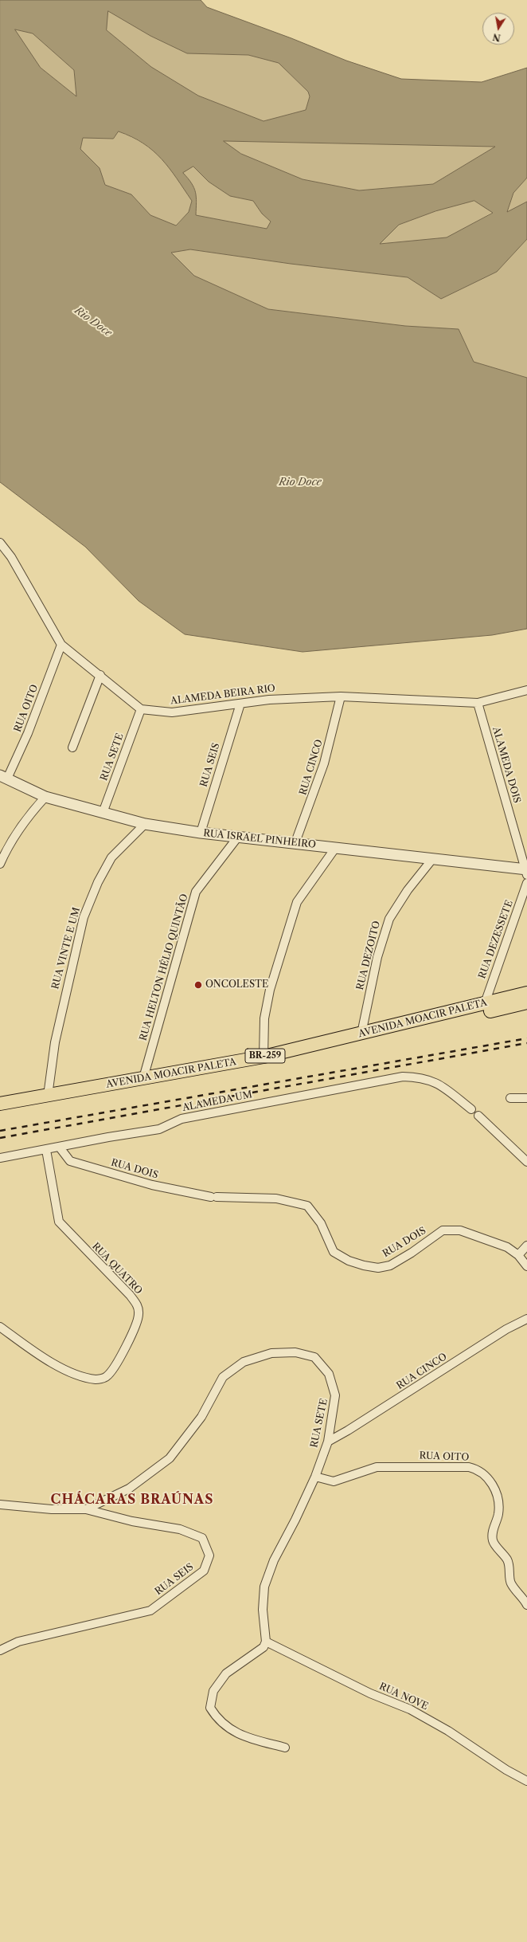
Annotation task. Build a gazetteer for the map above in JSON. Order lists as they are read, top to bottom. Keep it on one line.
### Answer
{"streets":{"main road":["AVENIDA MOACIR PALETA","BR-259"],"street":["ALAMEDA BEIRA RIO","RUA OITO","RUA SETE","RUA SEIS","ALAMEDA DOIS","RUA CINCO","RUA ISRAEL PINHEIRO","RUA DEZESSETE","RUA VINTE E UM","RUA DEZOITO","RUA HELTON HÉLIO QUINTÃO","ALAMEDA UM","RUA DOIS","RUA QUATRO","RUA NOVE"]},"crossings":[["ALAMEDA BEIRA RIO","RUA SETE"],["ALAMEDA BEIRA RIO","RUA SEIS"],["ALAMEDA BEIRA RIO","ALAMEDA DOIS"],["ALAMEDA BEIRA RIO","RUA CINCO"],["RUA OITO","RUA SETE"],["RUA OITO","RUA ISRAEL PINHEIRO"],["RUA SETE","RUA SEIS"],["RUA SETE","RUA CINCO"],["RUA SETE","RUA ISRAEL PINHEIRO"],["RUA SETE","RUA NOVE"],["RUA SEIS","RUA ISRAEL PINHEIRO"],["ALAMEDA DOIS","RUA ISRAEL PINHEIRO"],["RUA CINCO","RUA ISRAEL PINHEIRO"],["RUA ISRAEL PINHEIRO","RUA VINTE E UM"],["RUA ISRAEL PINHEIRO","RUA DEZOITO"],["RUA ISRAEL PINHEIRO","RUA HELTON HÉLIO QUINTÃO"],["RUA DEZESSETE","AVENIDA MOACIR PALETA"],["RUA VINTE E UM","AVENIDA MOACIR PALETA"],["RUA DEZOITO","AVENIDA MOACIR PALETA"],["RUA HELTON HÉLIO QUINTÃO","AVENIDA MOACIR PALETA"],["ALAMEDA UM","RUA DOIS"],["ALAMEDA UM","RUA QUATRO"]],"districts":["CHÁCARAS BRAÚNAS"],"water":["Rio Doce"],"places":["ONCOLESTE"],"north":"bottom"}
